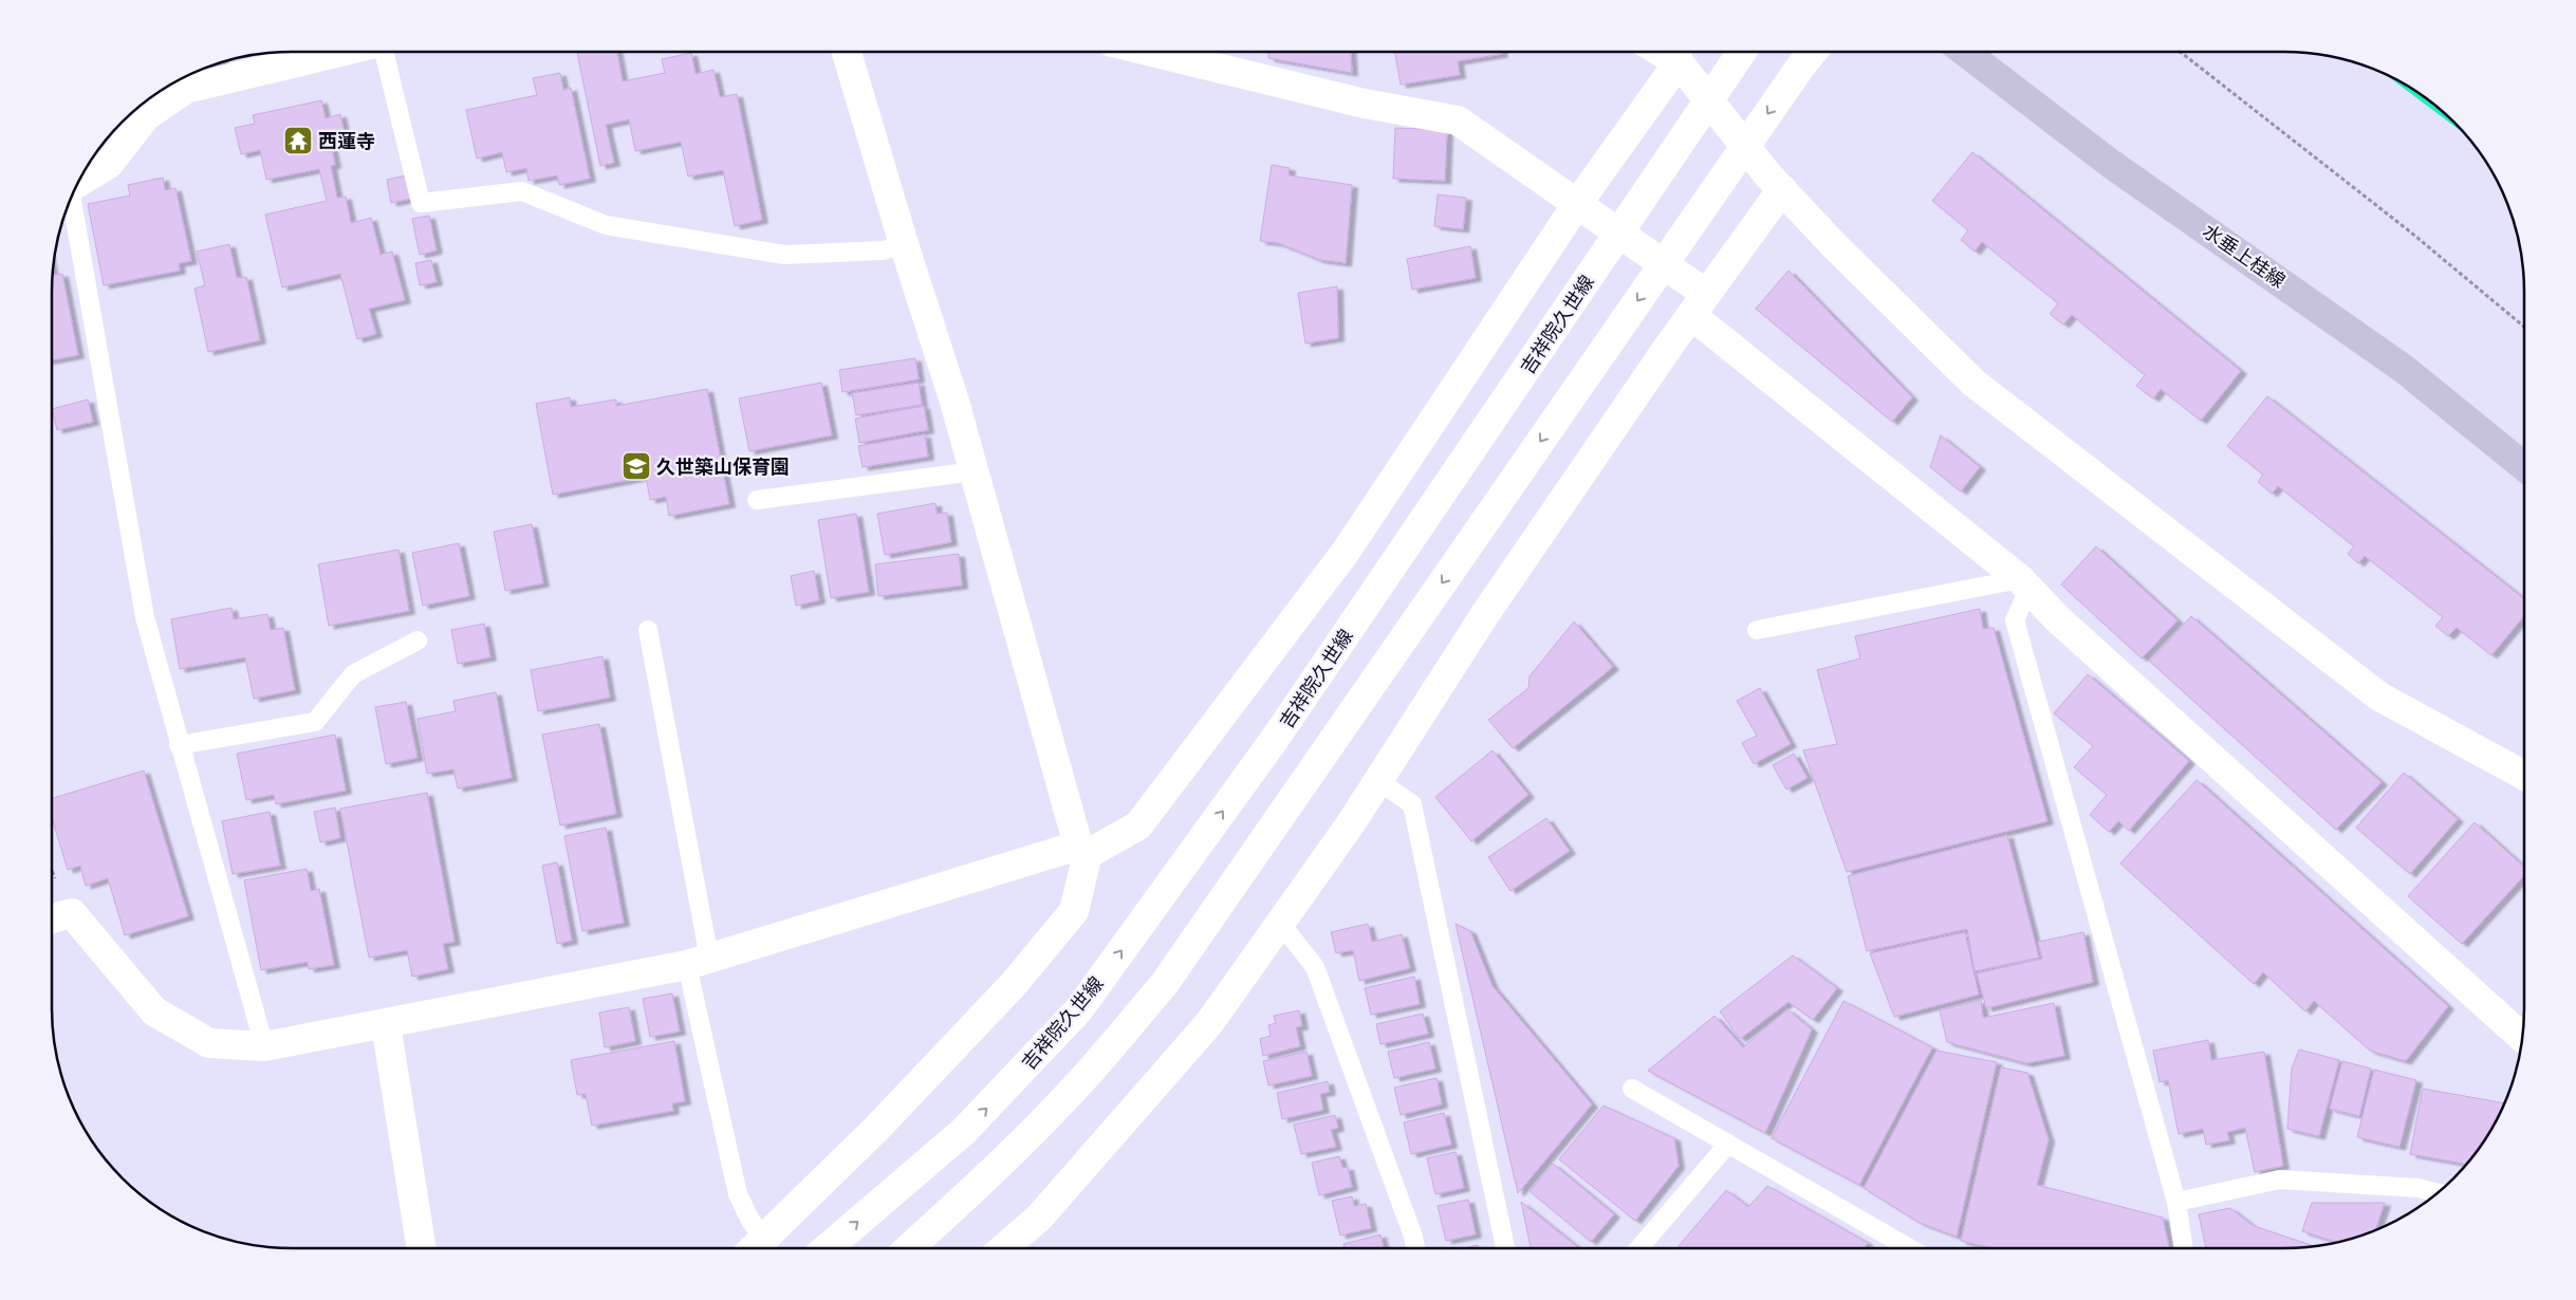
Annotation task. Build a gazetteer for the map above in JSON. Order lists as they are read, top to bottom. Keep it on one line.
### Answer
{"streets":{"main road":["水垂上桂線"],"street":["吉祥院久世線"]},"places":{"temple":["西蓮寺"],"school or university":["久世築山保育園"]}}
